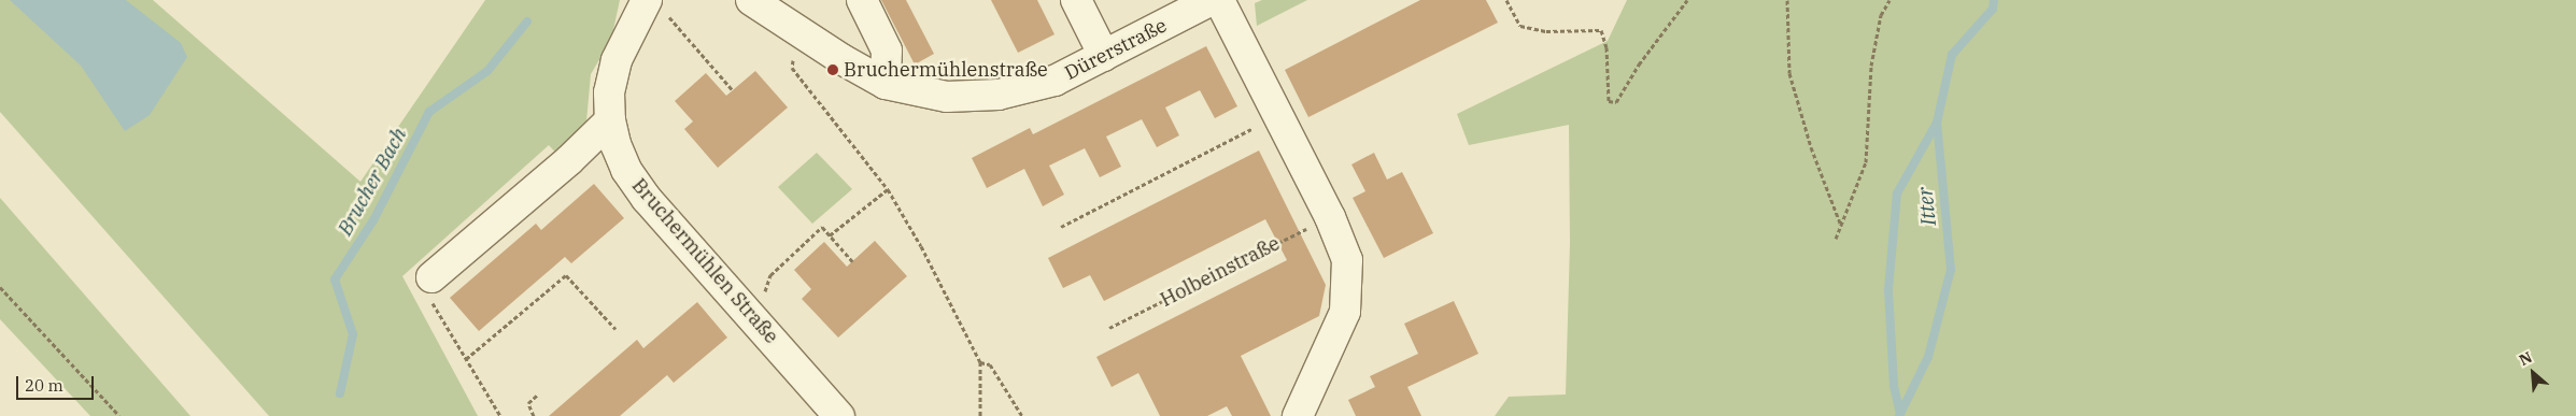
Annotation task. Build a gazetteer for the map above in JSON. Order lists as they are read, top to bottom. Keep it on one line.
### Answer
{"streets":{"street":["Dürerstraße","Bruchermühlen Straße"],"path":["Holbeinstraße"]},"water":["Brucher Bach","Itter"],"places":["Bruchermühlenstraße"],"scale_bar":"20 m","north":"top left"}
